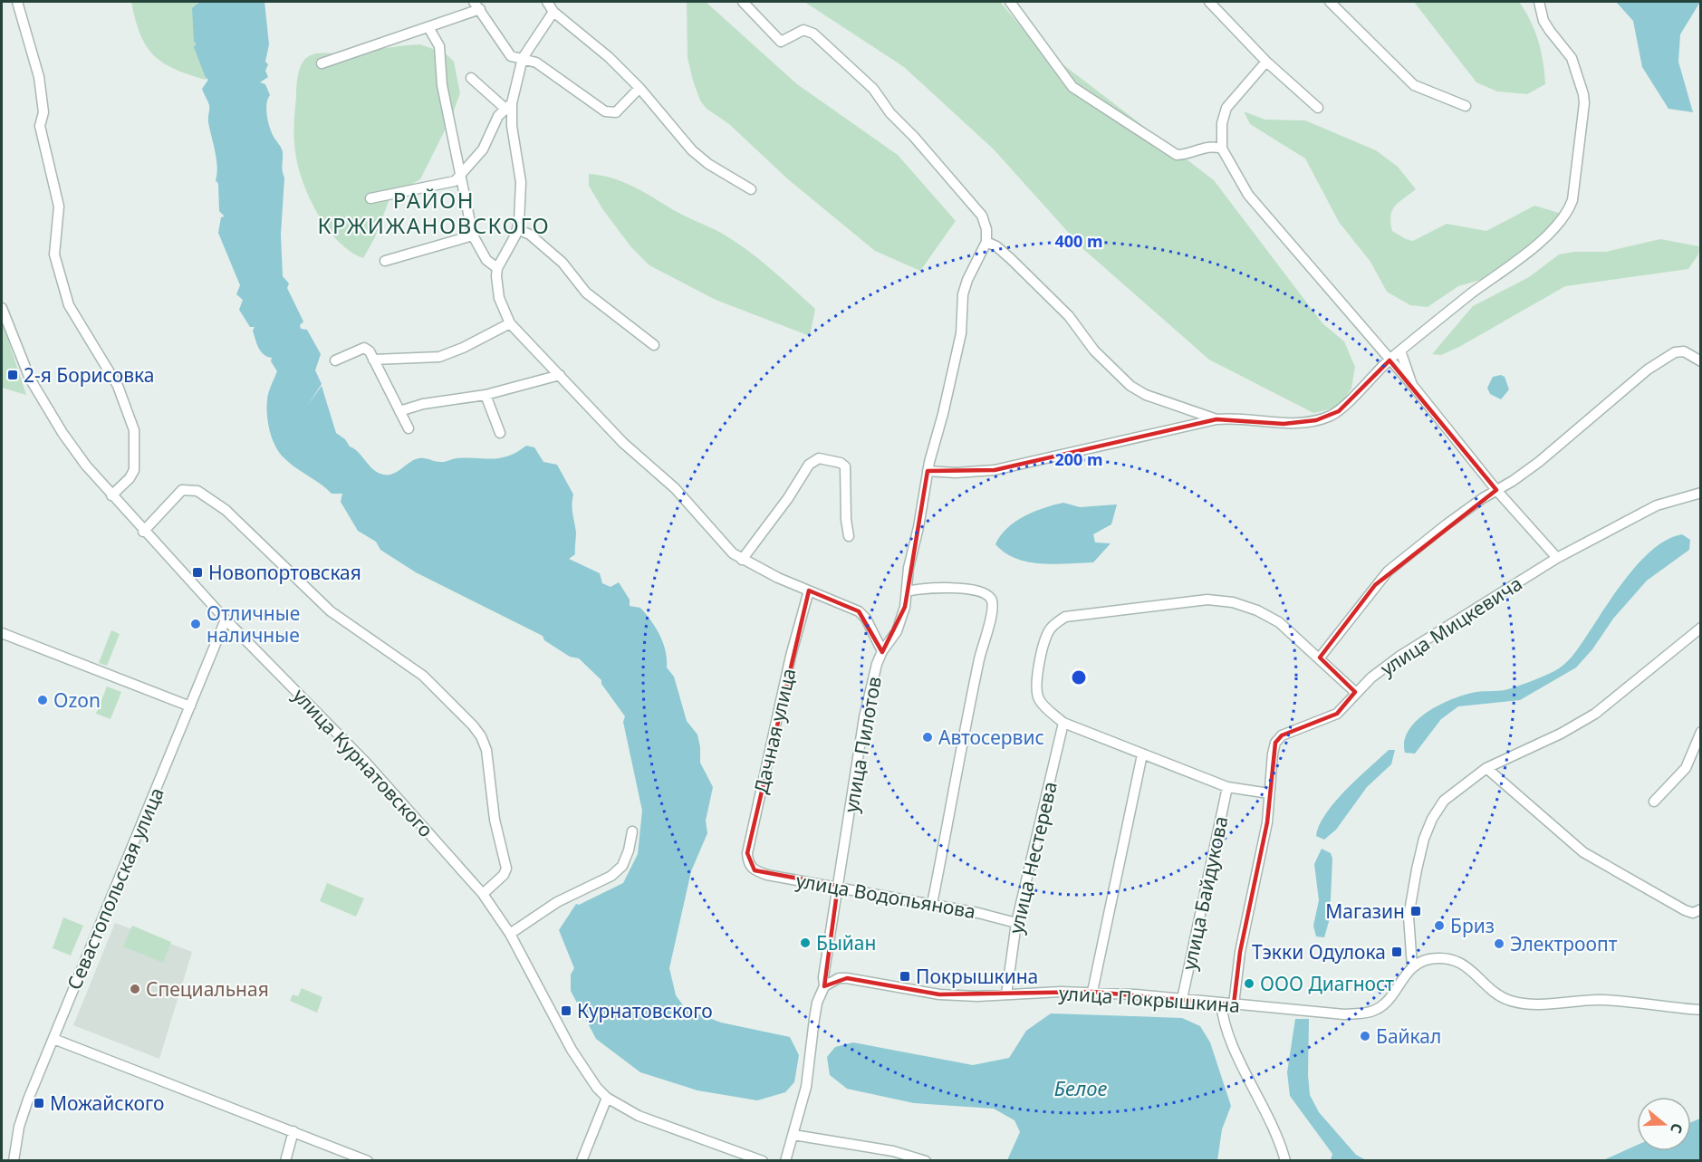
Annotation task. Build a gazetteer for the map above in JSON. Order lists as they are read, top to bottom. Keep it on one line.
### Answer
{"streets":{"street":["улица Мицкевича","Дачная улица","улица Пилотов","улица Курнатовского","улица Нестерева","Севастопольская улица","улица Байдукова","улица Водопьянова","улица Покрышкина"]},"crossings":[["улица Мицкевича","улица Покрышкина"],["Дачная улица","улица Водопьянова"],["улица Пилотов","улица Водопьянова"],["улица Пилотов","улица Покрышкина"],["улица Курнатовского","Севастопольская улица"],["улица Нестерева","улица Водопьянова"],["улица Нестерева","улица Покрышкина"],["улица Байдукова","улица Покрышкина"]],"districts":["РАЙОН КРЖИЖАНОВСКОГО"],"water":["Белое"],"places":{"transit":["2-я Борисовка","Новопортовская","Магазин","Тэкки Одулока","Покрышкина","Курнатовского","Можайского"],"other":["Отличные наличные","Ozon","Автосервис","Бриз","Быйан","Электроопт","ООО Диагност","Специальная","Байкал"]},"north":"right","rings":["400 m","200 m"]}
